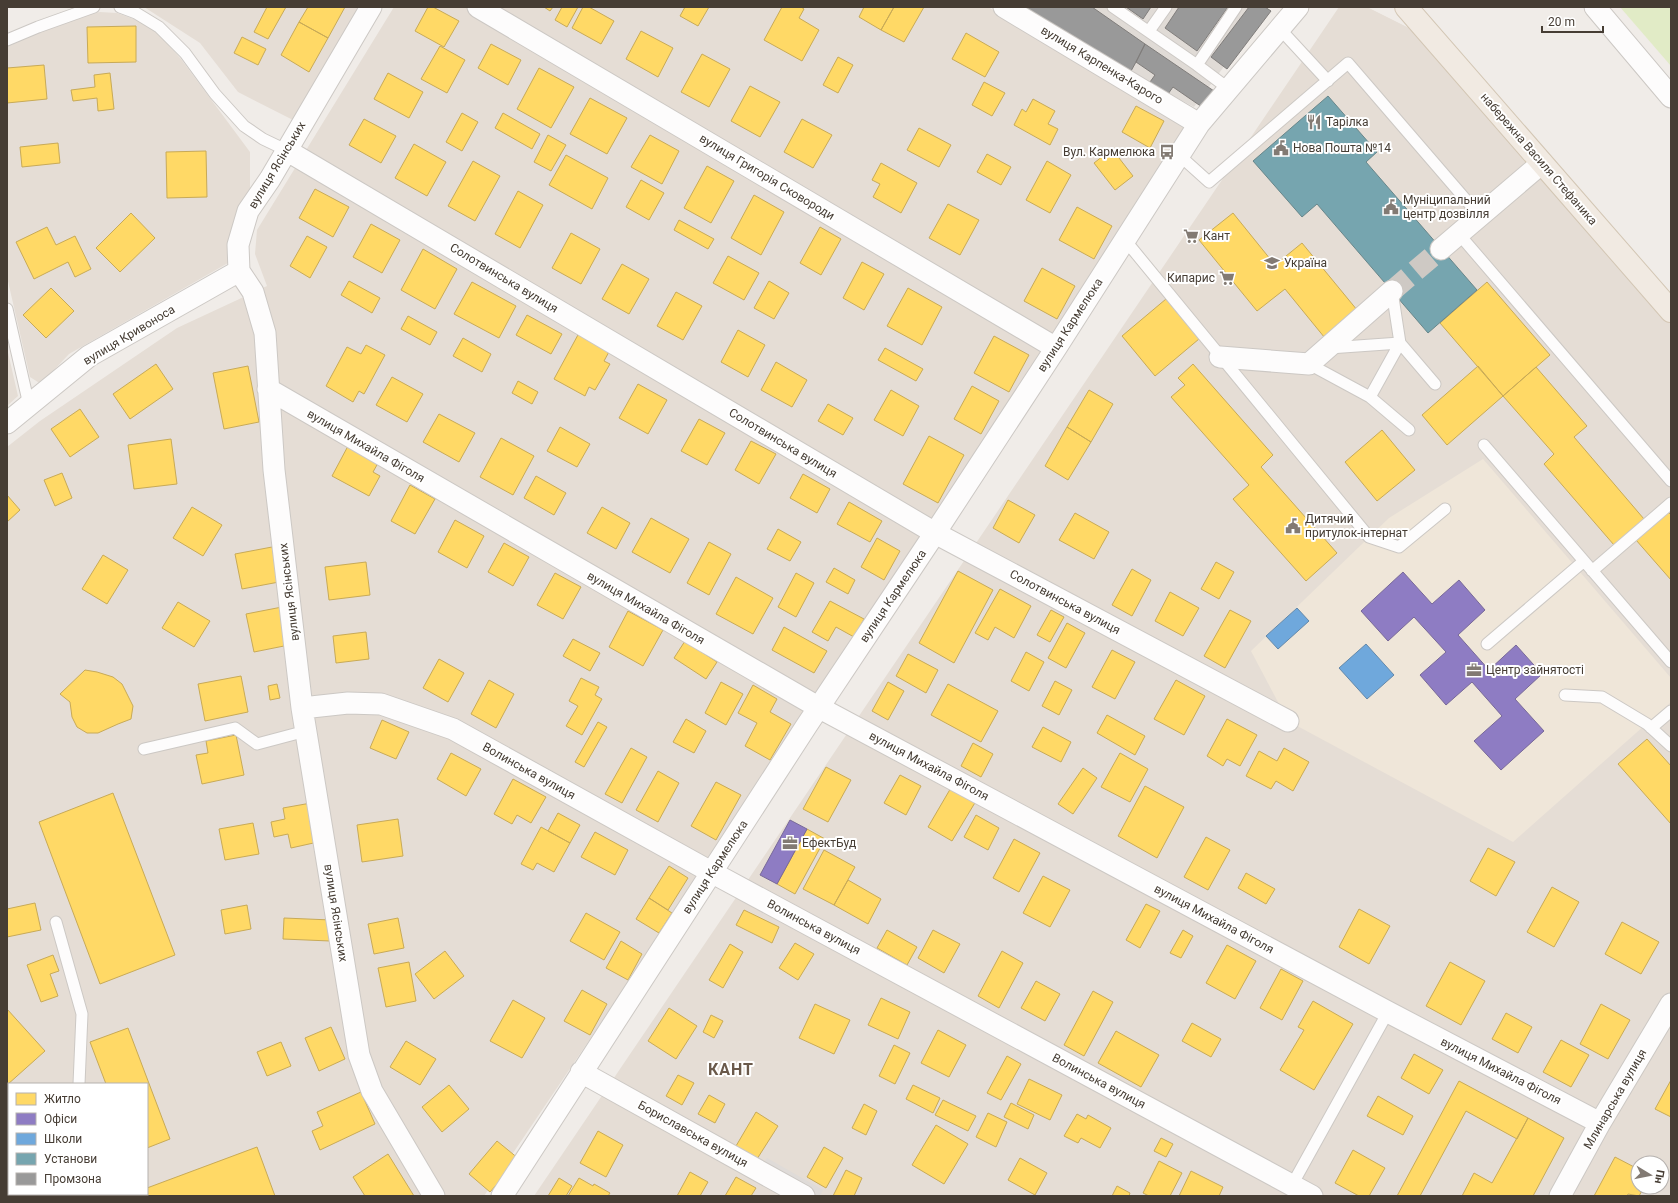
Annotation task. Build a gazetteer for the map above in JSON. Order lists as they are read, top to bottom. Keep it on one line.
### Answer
{"streets":{"main road":["набережна Василя Стефаника"],"street":["вулиця Карпенка-Карого","вулиця Ясінських","вулиця Григорія Сковороди","Солотвинська вулиця","вулиця Кармелюка","вулиця Кривоноса","вулиця Михайла Фіголя","Волинська вулиця","Млинарська вулиця","Бориславська вулиця"]},"crossings":[["вулиця Карпенка-Карого","вулиця Кармелюка"],["вулиця Ясінських","Солотвинська вулиця"],["вулиця Ясінських","вулиця Кривоноса"],["вулиця Ясінських","вулиця Михайла Фіголя"],["вулиця Ясінських","Волинська вулиця"],["вулиця Григорія Сковороди","вулиця Кармелюка"],["Солотвинська вулиця","вулиця Кармелюка"],["вулиця Кармелюка","вулиця Михайла Фіголя"],["вулиця Кармелюка","Волинська вулиця"],["вулиця Кармелюка","Бориславська вулиця"],["вулиця Михайла Фіголя","Млинарська вулиця"]],"districts":["КАНТ"],"places":{"restaurant":["Тарілка"],"public building":["Нова Пошта №14","Муніципальний центр дозвілля","Дитячий притулок-інтернат"],"bus stop":["Вул. Кармелюка"],"supermarket":["Кант","Кипарис"],"school or university":["Україна"],"office":["Центр зайнятості","ЕфектБуд"]},"legend":["Житло","Офіси","Школи","Установи","Промзона"],"scale_bar":"20 m","north":"right"}
